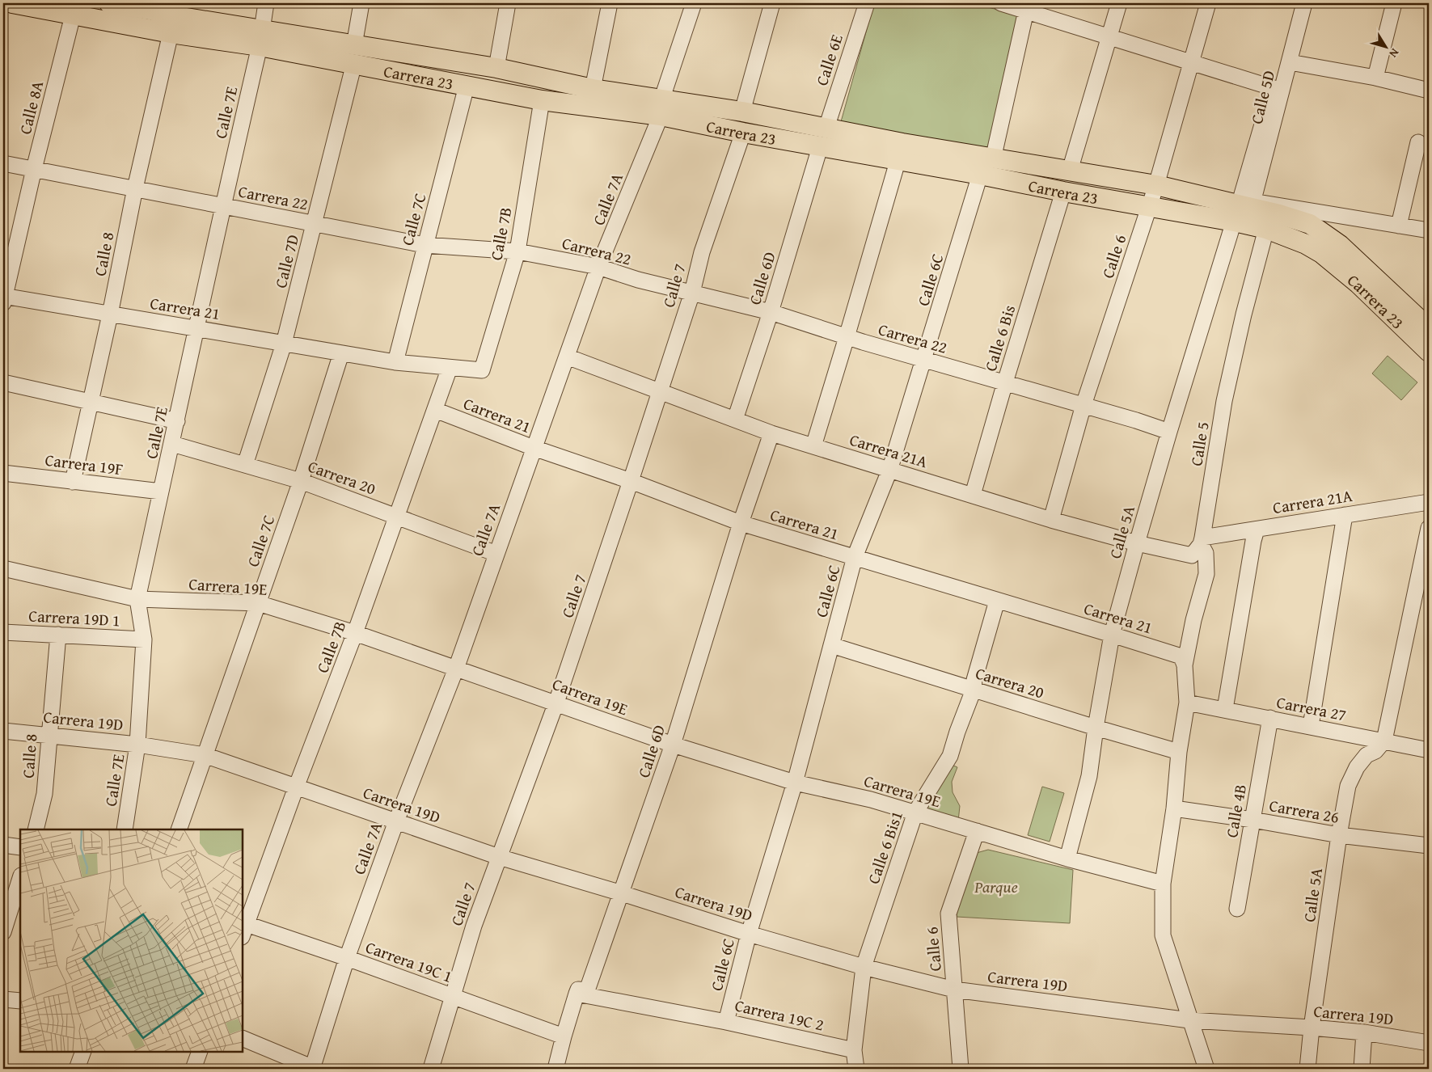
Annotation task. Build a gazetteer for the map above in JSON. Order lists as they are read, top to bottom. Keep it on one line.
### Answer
{"streets":{"main road":["Carrera 23"],"street":["Calle 6E","Calle 5D","Calle 8A","Calle 7E","Carrera 22","Calle 7A","Calle 7C","Calle 7B","Calle 8","Calle 6","Calle 7D","Calle 6D","Calle 6C","Calle 7","Carrera 21","Calle 6 Bis","Calle 5","Carrera 21A","Carrera 19F","Carrera 20","Calle 5A","Carrera 19E","Carrera 19D 1","Carrera 27","Carrera 19D","Calle 4B","Carrera 26","Calle 6 Bis1","Carrera 19C 1","Carrera 19C 2"]},"crossings":[["Calle 6E","Carrera 23"],["Carrera 23","Calle 5D"],["Carrera 23","Calle 8A"],["Carrera 23","Calle 7E"],["Carrera 23","Calle 7A"],["Carrera 23","Calle 7C"],["Carrera 23","Calle 7B"],["Carrera 23","Calle 8"],["Carrera 23","Calle 6"],["Carrera 23","Calle 7D"],["Carrera 23","Calle 6D"],["Carrera 23","Calle 6C"],["Carrera 23","Calle 7"],["Carrera 23","Calle 6 Bis"],["Carrera 23","Calle 5"],["Carrera 23","Calle 5A"],["Calle 5D","Calle 5A"],["Calle 8A","Carrera 22"],["Calle 8A","Carrera 21"],["Calle 7E","Carrera 22"],["Calle 7E","Carrera 21"],["Calle 7E","Carrera 19F"],["Calle 7E","Carrera 20"],["Calle 7E","Carrera 19E"],["Calle 7E","Carrera 19D 1"],["Calle 7E","Carrera 19D"],["Carrera 22","Calle 7A"],["Carrera 22","Calle 7C"],["Carrera 22","Calle 7B"],["Carrera 22","Calle 8"],["Carrera 22","Calle 6"],["Carrera 22","Calle 7D"],["Carrera 22","Calle 6D"],["Carrera 22","Calle 6C"],["Carrera 22","Calle 7"],["Carrera 22","Calle 6 Bis"],["Carrera 22","Calle 5A"],["Calle 7A","Carrera 21"],["Calle 7A","Carrera 21A"],["Calle 7A","Carrera 20"],["Calle 7A","Carrera 19E"],["Calle 7A","Carrera 19D"],["Calle 7A","Carrera 19C 1"],["Calle 7C","Carrera 21"],["Calle 7C","Carrera 20"],["Calle 7C","Carrera 19E"],["Calle 7C","Carrera 19D"],["Calle 7B","Carrera 21"],["Calle 7B","Carrera 20"],["Calle 7B","Carrera 19E"],["Calle 7B","Carrera 19D"],["Calle 7B","Carrera 19C 1"],["Calle 8","Carrera 21"],["Calle 8","Carrera 19F"],["Calle 8","Carrera 19D 1"],["Calle 8","Carrera 19D"],["Calle 6","Carrera 21A"],["Calle 6","Carrera 19E"],["Calle 6","Carrera 19D"],["Calle 7D","Carrera 21"],["Calle 7D","Carrera 20"],["Calle 6D","Carrera 21"],["Calle 6D","Carrera 21A"],["Calle 6D","Carrera 19E"],["Calle 6D","Carrera 19D"],["Calle 6D","Carrera 19C 2"],["Calle 6C","Carrera 21"],["Calle 6C","Carrera 21A"],["Calle 6C","Carrera 20"],["Calle 6C","Carrera 19E"],["Calle 6C","Carrera 19D"],["Calle 6C","Carrera 19C 2"],["Calle 7","Carrera 21"],["Calle 7","Carrera 21A"],["Calle 7","Carrera 19E"],["Calle 7","Carrera 19D"],["Calle 7","Carrera 19C 1"],["Carrera 21","Calle 5"],["Carrera 21","Calle 5A"],["Carrera 21","Calle 6 Bis1"],["Calle 6 Bis","Carrera 21A"],["Calle 5","Carrera 21A"],["Calle 5","Carrera 20"],["Calle 5","Carrera 19E"],["Calle 5","Carrera 27"],["Calle 5","Carrera 19D"],["Calle 5","Carrera 26"],["Carrera 21A","Calle 5A"],["Carrera 20","Calle 5A"],["Carrera 20","Calle 6 Bis1"],["Calle 5A","Carrera 19E"],["Calle 5A","Carrera 27"],["Calle 5A","Carrera 19D"],["Calle 5A","Carrera 26"],["Carrera 19E","Calle 6 Bis1"],["Carrera 27","Calle 4B"],["Carrera 19D","Calle 6 Bis1"],["Calle 4B","Carrera 26"],["Calle 6 Bis1","Carrera 19C 2"]],"parks":["Parque"],"north":"bottom right"}
